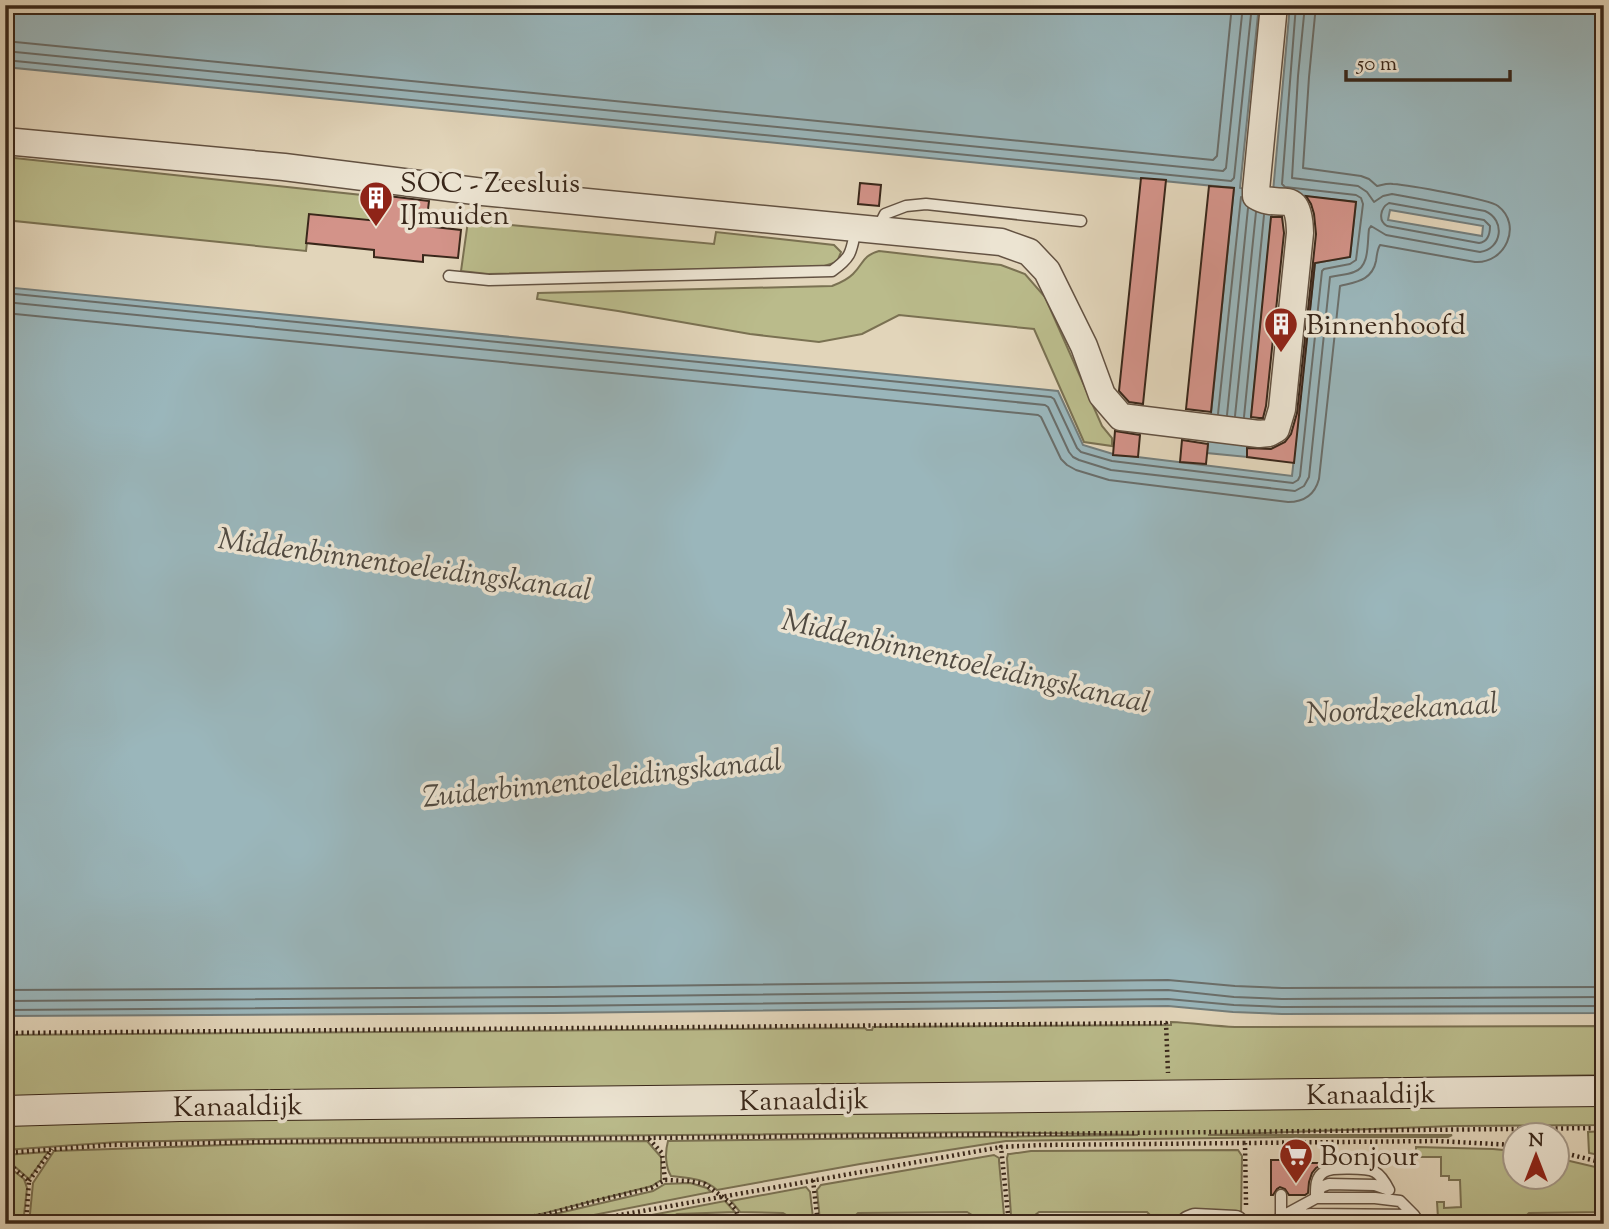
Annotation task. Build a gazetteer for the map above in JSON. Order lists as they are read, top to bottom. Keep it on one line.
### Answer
{"streets":{"main road":["Kanaaldijk"]},"water":["Middenbinnentoeleidingskanaal","Noordzeekanaal","Zuiderbinnentoeleidingskanaal"],"places":{"building":["SOC - Zeesluis IJmuiden","Binnenhoofd"],"supermarket":["Bonjour"]},"scale_bar":"50 m","north":"top"}
